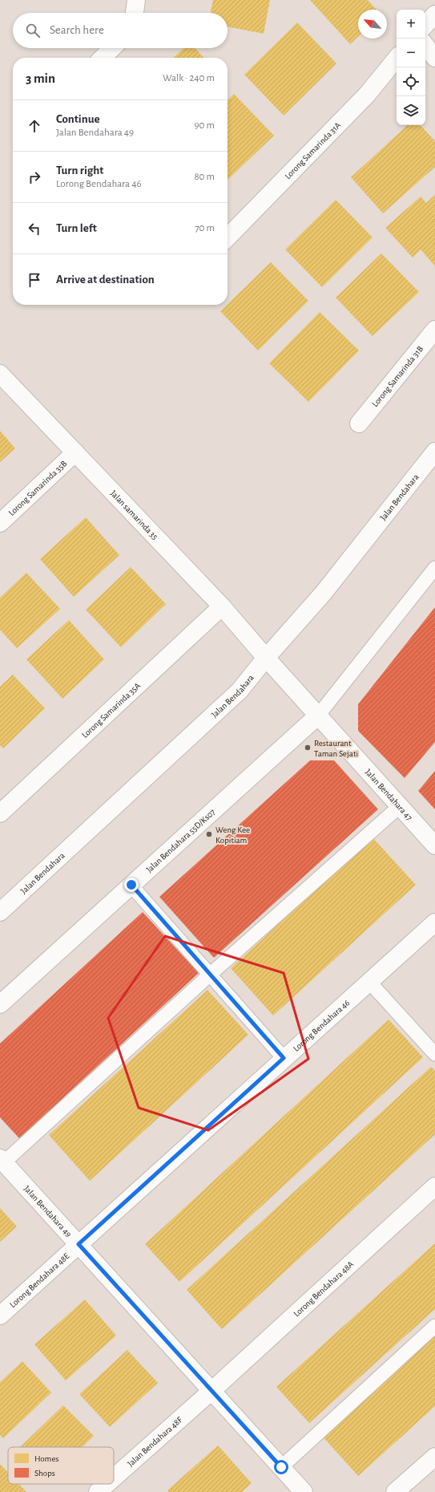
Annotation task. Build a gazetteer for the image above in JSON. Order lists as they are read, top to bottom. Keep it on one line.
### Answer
{"streets":{"street":["Lorong Samarinda 31A","Lorong Samarinda 31B","Lorong Samarinda 35B","Jalan Bendahara","Jalan samarinda 35","Lorong Samarinda 35A","Jalan Bendahara 47","Jalan Bendahara 55D/Ks07","Lorong Bendahara 46","Jalan Bendahara 49","Lorong Bendahara 48E","Lorong Bendahara 48A","Jalan Bendahara 48F"]},"crossings":[["Lorong Samarinda 35B","Jalan samarinda 35"],["Jalan Bendahara","Jalan samarinda 35"],["Jalan Bendahara","Jalan Bendahara 47"],["Jalan samarinda 35","Lorong Samarinda 35A"],["Jalan samarinda 35","Jalan Bendahara 47"],["Jalan Bendahara 47","Jalan Bendahara 55D/Ks07"],["Lorong Bendahara 46","Jalan Bendahara 49"],["Lorong Bendahara 46","Lorong Bendahara 48E"],["Jalan Bendahara 49","Lorong Bendahara 48E"],["Jalan Bendahara 49","Lorong Bendahara 48A"],["Jalan Bendahara 49","Jalan Bendahara 48F"],["Lorong Bendahara 48A","Jalan Bendahara 48F"]],"places":["Restaurant Taman Sejati","Weng Kee Kopitiam"],"legend":["Homes","Shops"],"north":"top left","page":{"map_buttons":["+","−"],"search":"Search here","heading":["3 min","Walk · 240 m"],"list":[["Continue","Jalan Bendahara 49","90 m"],["Turn right","Lorong Bendahara 46","80 m"],["Turn left","70 m"],"Arrive at destination"]}}
